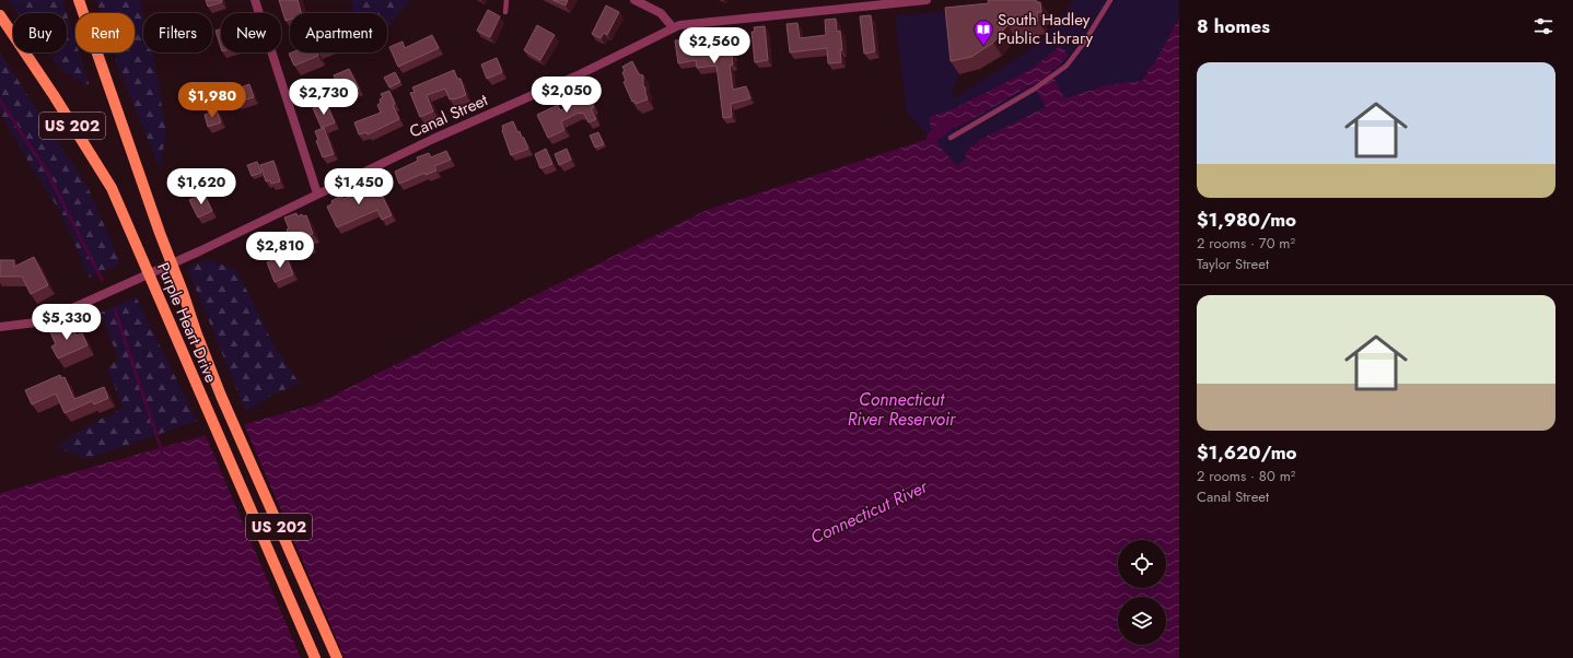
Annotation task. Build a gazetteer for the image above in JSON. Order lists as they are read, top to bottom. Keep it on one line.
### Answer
{"streets":{"main road":["US 202","Purple Heart Drive"],"street":["Canal Street"]},"water":["Connecticut River Reservoir","Connecticut River"],"places":{"library":["South Hadley Public Library"]},"page":{"heading":"8 homes","chip":["Buy","Rent","Filters","New","Apartment"],"price":["$2,560","$2,050","$2,730","$1,980","$1,620","$1,450","$2,810","$5,330"],"list":[{"name":"$1,980/mo","note":"2 rooms · 70 m² · Taylor Street"},{"name":"$1,620/mo","note":"2 rooms · 80 m² · Canal Street"}]}}
